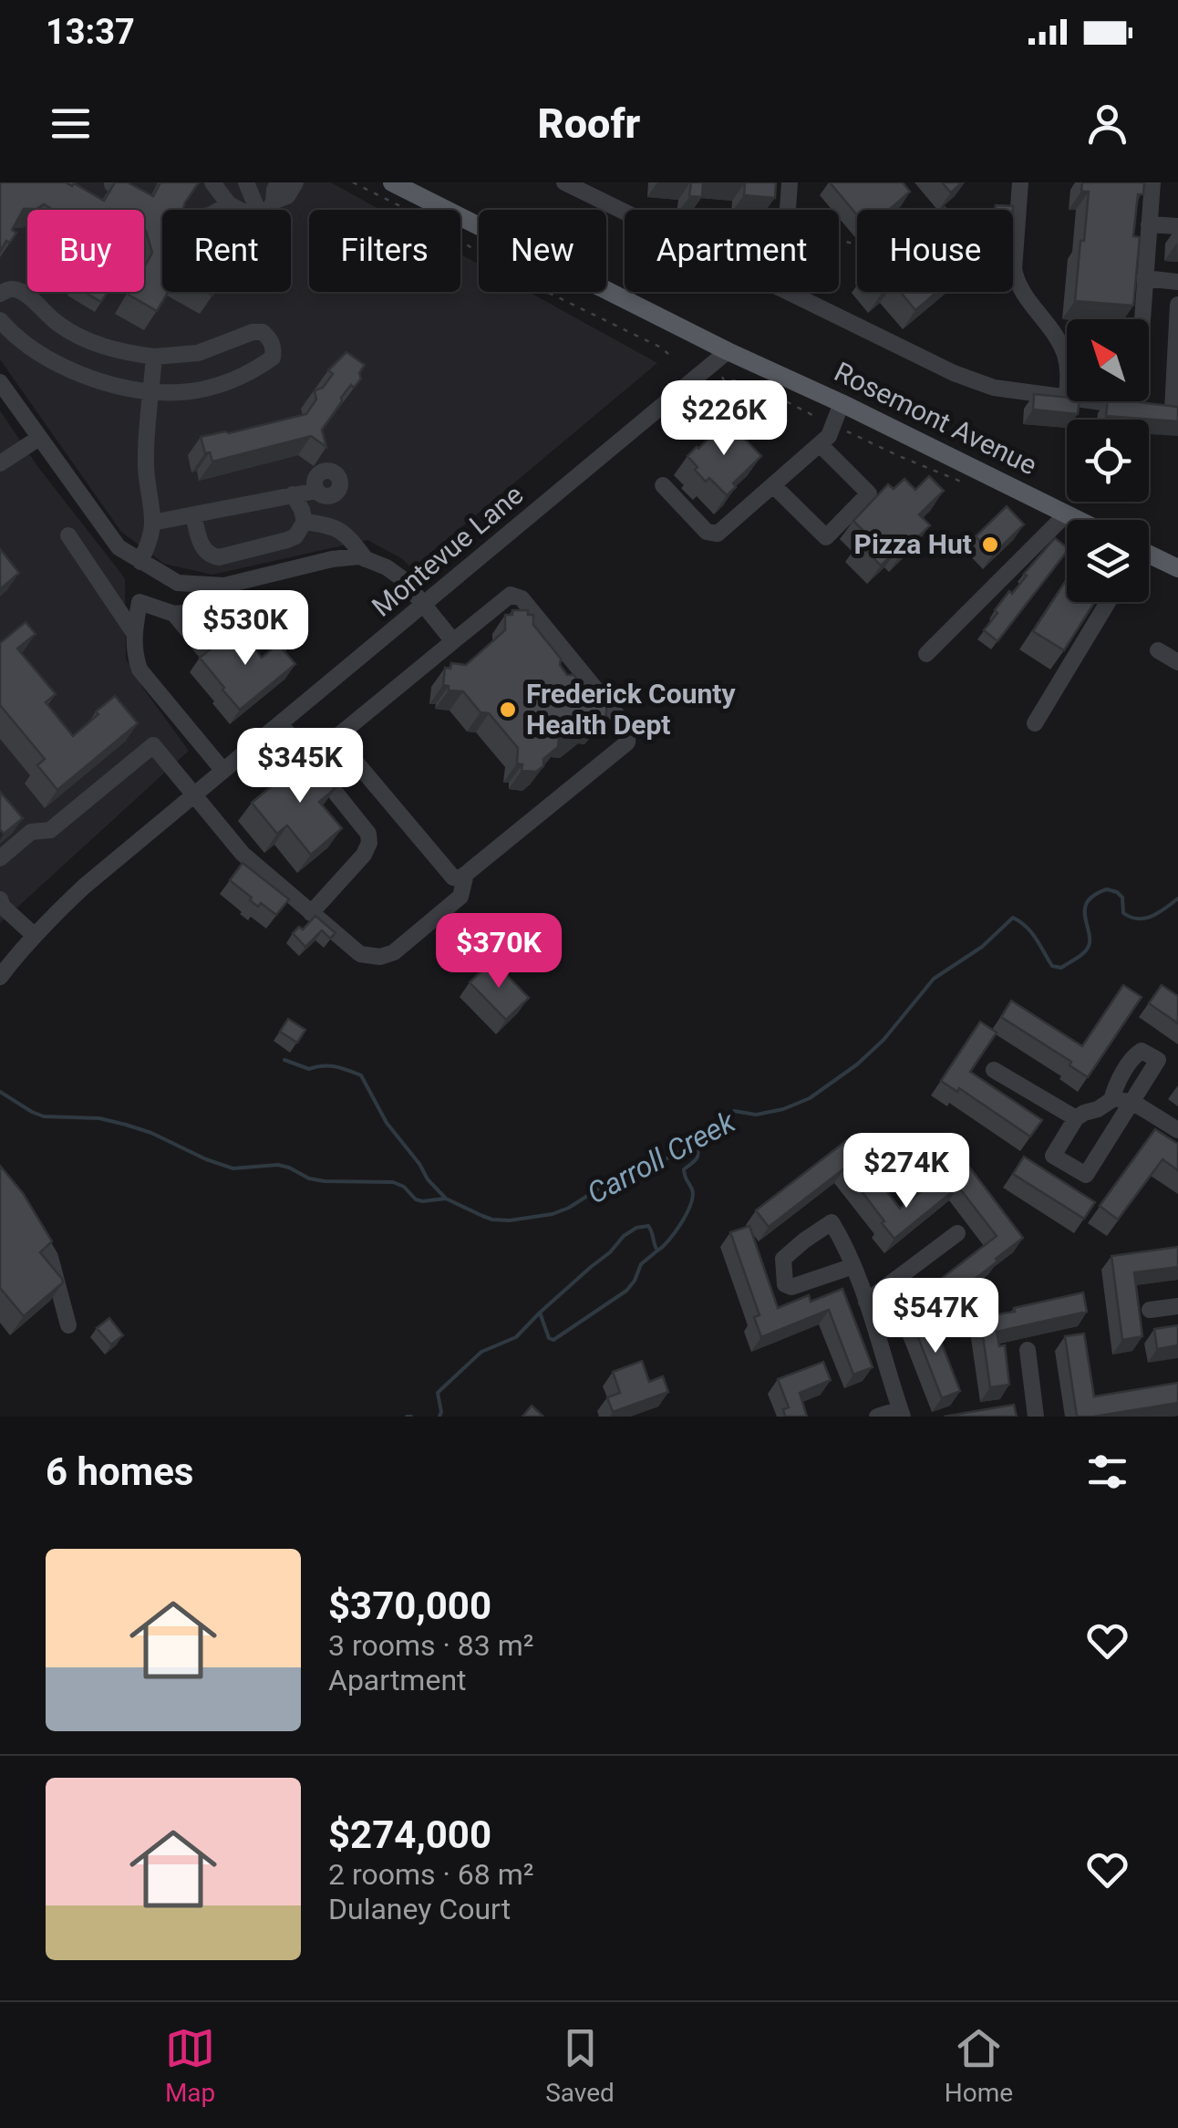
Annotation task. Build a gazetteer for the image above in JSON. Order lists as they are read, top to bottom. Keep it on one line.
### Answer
{"streets":{"main road":["Rosemont Avenue"],"street":["Montevue Lane"]},"crossings":[["Rosemont Avenue","Montevue Lane"]],"water":["Carroll Creek"],"places":["Pizza Hut","Frederick County Health Dept"],"north":"top left","page":{"status":"13:37","header":"Roofr","chip":["Buy","Rent","Filters","New","Apartment","House"],"price":["$226K","$530K","$345K","$370K","$274K","$547K"],"heading":"6 homes","list":[{"name":"$370,000","note":"3 rooms · 83 m² · Apartment"},{"name":"$274,000","note":"2 rooms · 68 m² · Dulaney Court"}],"tabs":["Map","Saved","Home"]}}
